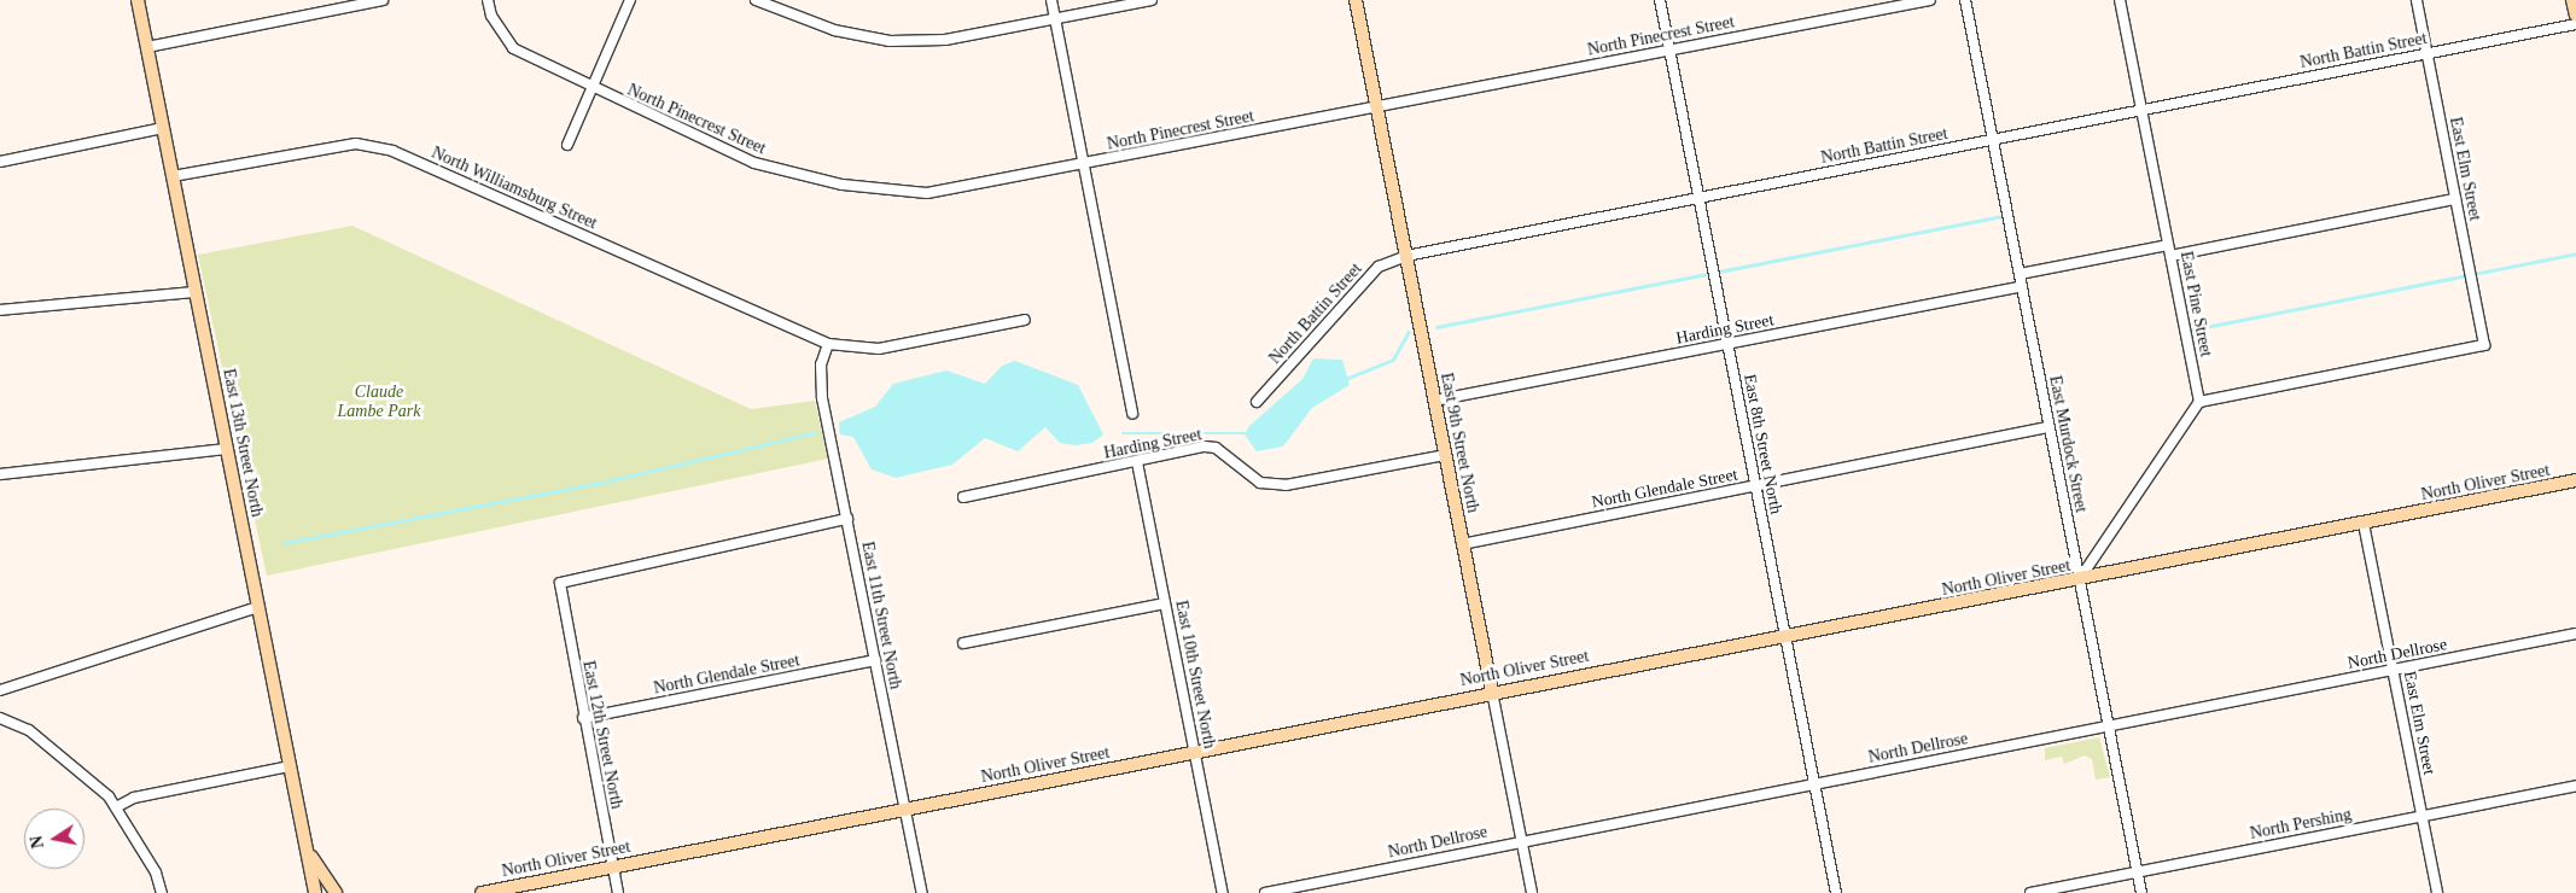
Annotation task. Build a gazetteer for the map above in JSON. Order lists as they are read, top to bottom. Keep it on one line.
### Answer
{"streets":{"main road":["East 13th Street North","East 9th Street North","North Oliver Street"],"street":["North Pinecrest Street","North Battin Street","East Elm Street","North Williamsburg Street","East Pine Street","Harding Street","East 8th Street North","East Murdock Street","North Glendale Street","East 11th Street North","North Dellrose","East 10th Street North","East 12th Street North","North Pershing"]},"crossings":[["North Pinecrest Street","East 9th Street North"],["North Pinecrest Street","East 8th Street North"],["North Battin Street","East Elm Street"],["North Battin Street","East Pine Street"],["North Battin Street","East 9th Street North"],["North Battin Street","East 8th Street North"],["North Battin Street","East Murdock Street"],["East Elm Street","East Pine Street"],["East Elm Street","North Oliver Street"],["East Elm Street","North Dellrose"],["East Elm Street","North Pershing"],["North Williamsburg Street","East 13th Street North"],["North Williamsburg Street","East 11th Street North"],["Harding Street","East 9th Street North"],["Harding Street","East 8th Street North"],["Harding Street","East Murdock Street"],["Harding Street","East 10th Street North"],["East 9th Street North","North Oliver Street"],["East 9th Street North","North Glendale Street"],["East 9th Street North","North Dellrose"],["East 8th Street North","North Oliver Street"],["East 8th Street North","North Glendale Street"],["East 8th Street North","North Dellrose"],["East Murdock Street","North Oliver Street"],["East Murdock Street","North Glendale Street"],["East Murdock Street","North Dellrose"],["East Murdock Street","North Pershing"],["North Oliver Street","East 11th Street North"],["North Oliver Street","East 10th Street North"],["North Oliver Street","East 12th Street North"],["North Glendale Street","East 11th Street North"],["North Glendale Street","East 12th Street North"],["East 11th Street North","East 12th Street North"]],"parks":["Claude Lambe Park"],"north":"left"}
